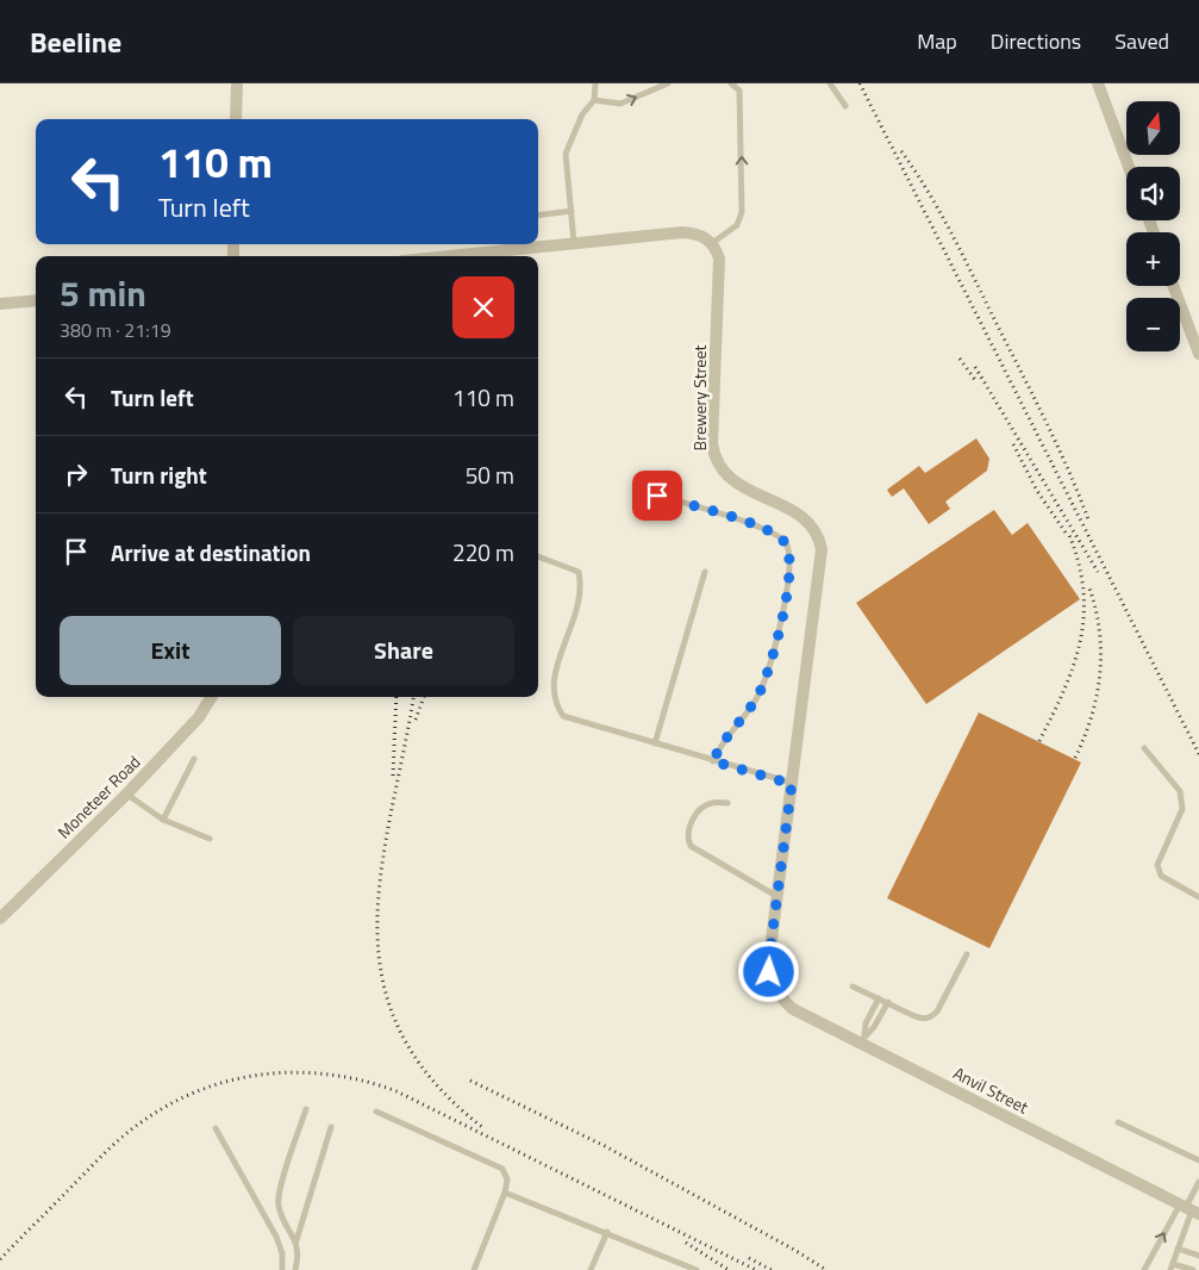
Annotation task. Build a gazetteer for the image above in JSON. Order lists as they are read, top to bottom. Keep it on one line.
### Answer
{"streets":{"street":["Brewery Street","Moneteer Road","Anvil Street"]},"crossings":[["Brewery Street","Anvil Street"]],"north":"top","page":{"header":"Beeline","nav":["Map","Directions","Saved"],"map_buttons":["+","−"],"turn":["110 m","Turn left"],"heading":["5 min","380 m · 21:19"],"list":[{"name":"Turn left","value":"110 m"},{"name":"Turn right","value":"50 m"},{"name":"Arrive at destination","value":"220 m"}],"buttons":["Exit","Share"]}}
